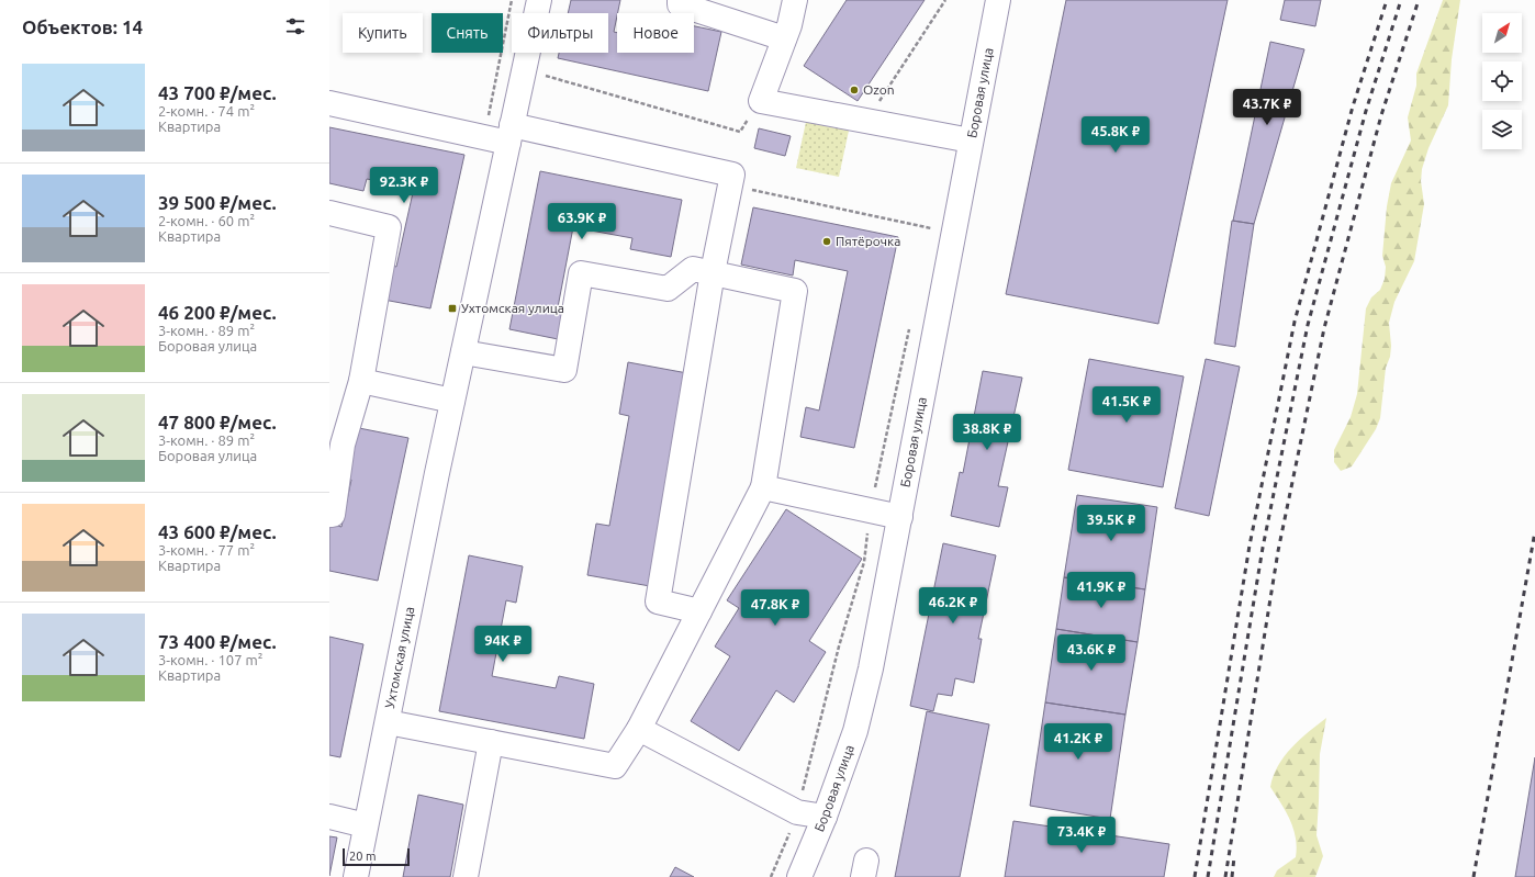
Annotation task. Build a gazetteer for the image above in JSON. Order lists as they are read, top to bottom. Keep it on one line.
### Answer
{"streets":{"street":["Боровая улица","Ухтомская улица"]},"places":{"other":["Ozon","Пятёрочка"],"transit":["Ухтомская улица"]},"scale_bar":"20 m","north":"top right","page":{"heading":"Объектов: 14","chip":["Купить","Снять","Фильтры","Новое"],"list":[{"name":"43 700 ₽/мес.","note":"2-комн. · 74 m² · Квартира"},{"name":"39 500 ₽/мес.","note":"2-комн. · 60 m² · Квартира"},{"name":"46 200 ₽/мес.","note":"3-комн. · 89 m² · Боровая улица"},{"name":"47 800 ₽/мес.","note":"3-комн. · 89 m² · Боровая улица"},{"name":"43 600 ₽/мес.","note":"3-комн. · 77 m² · Квартира"},{"name":"73 400 ₽/мес.","note":"3-комн. · 107 m² · Квартира"}],"price":["43.7K ₽","45.8K ₽","92.3K ₽","63.9K ₽","41.5K ₽","38.8K ₽","39.5K ₽","41.9K ₽","46.2K ₽","47.8K ₽","94K ₽","43.6K ₽","41.2K ₽","73.4K ₽"],"scale":"20 m"}}
